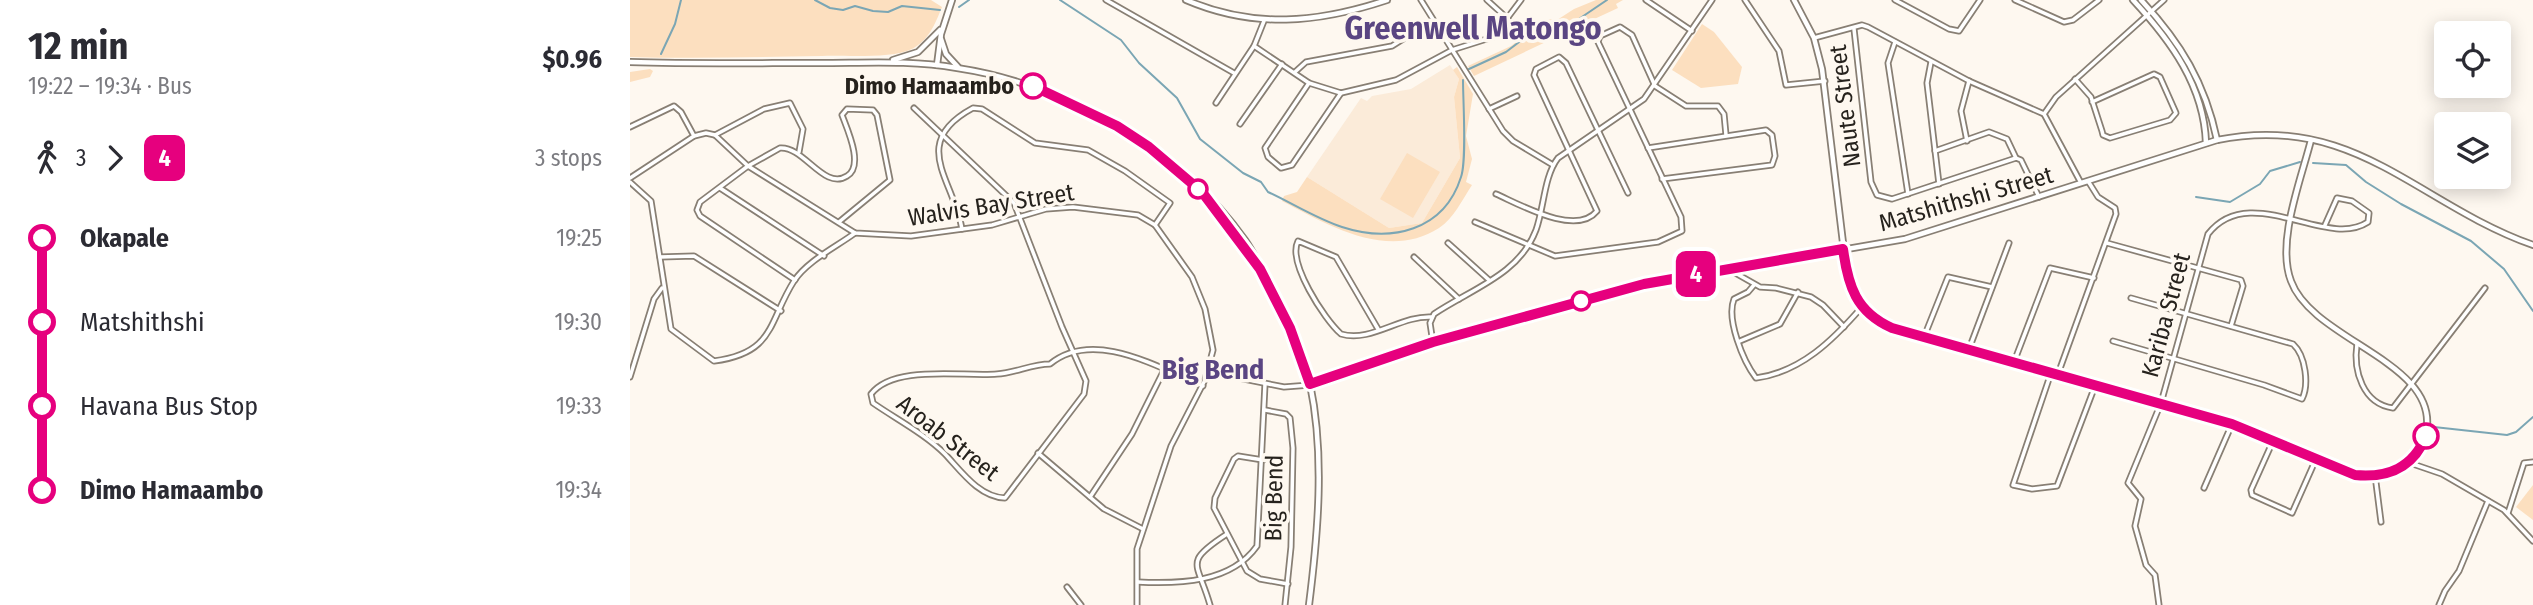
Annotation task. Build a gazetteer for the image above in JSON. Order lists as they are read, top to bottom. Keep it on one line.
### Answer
{"streets":{"main road":["Matshithshi Street"],"street":["Naute Street","Walvis Bay Street","Kariba Street","Aroab Street","Big Bend"]},"districts":["Greenwell Matongo","Big Bend"],"places":["Dimo Hamaambo"],"lines":["bus line 4"],"page":{"heading":["12 min","19:22 – 19:34 · Bus","$0.96"],"on_map":"4","legs":["3","4","3 stops"],"list":[{"name":"Okapale","value":"19:25"},{"name":"Matshithshi","value":"19:30"},{"name":"Havana Bus Stop","value":"19:33"},{"name":"Dimo Hamaambo","value":"19:34"}]}}
